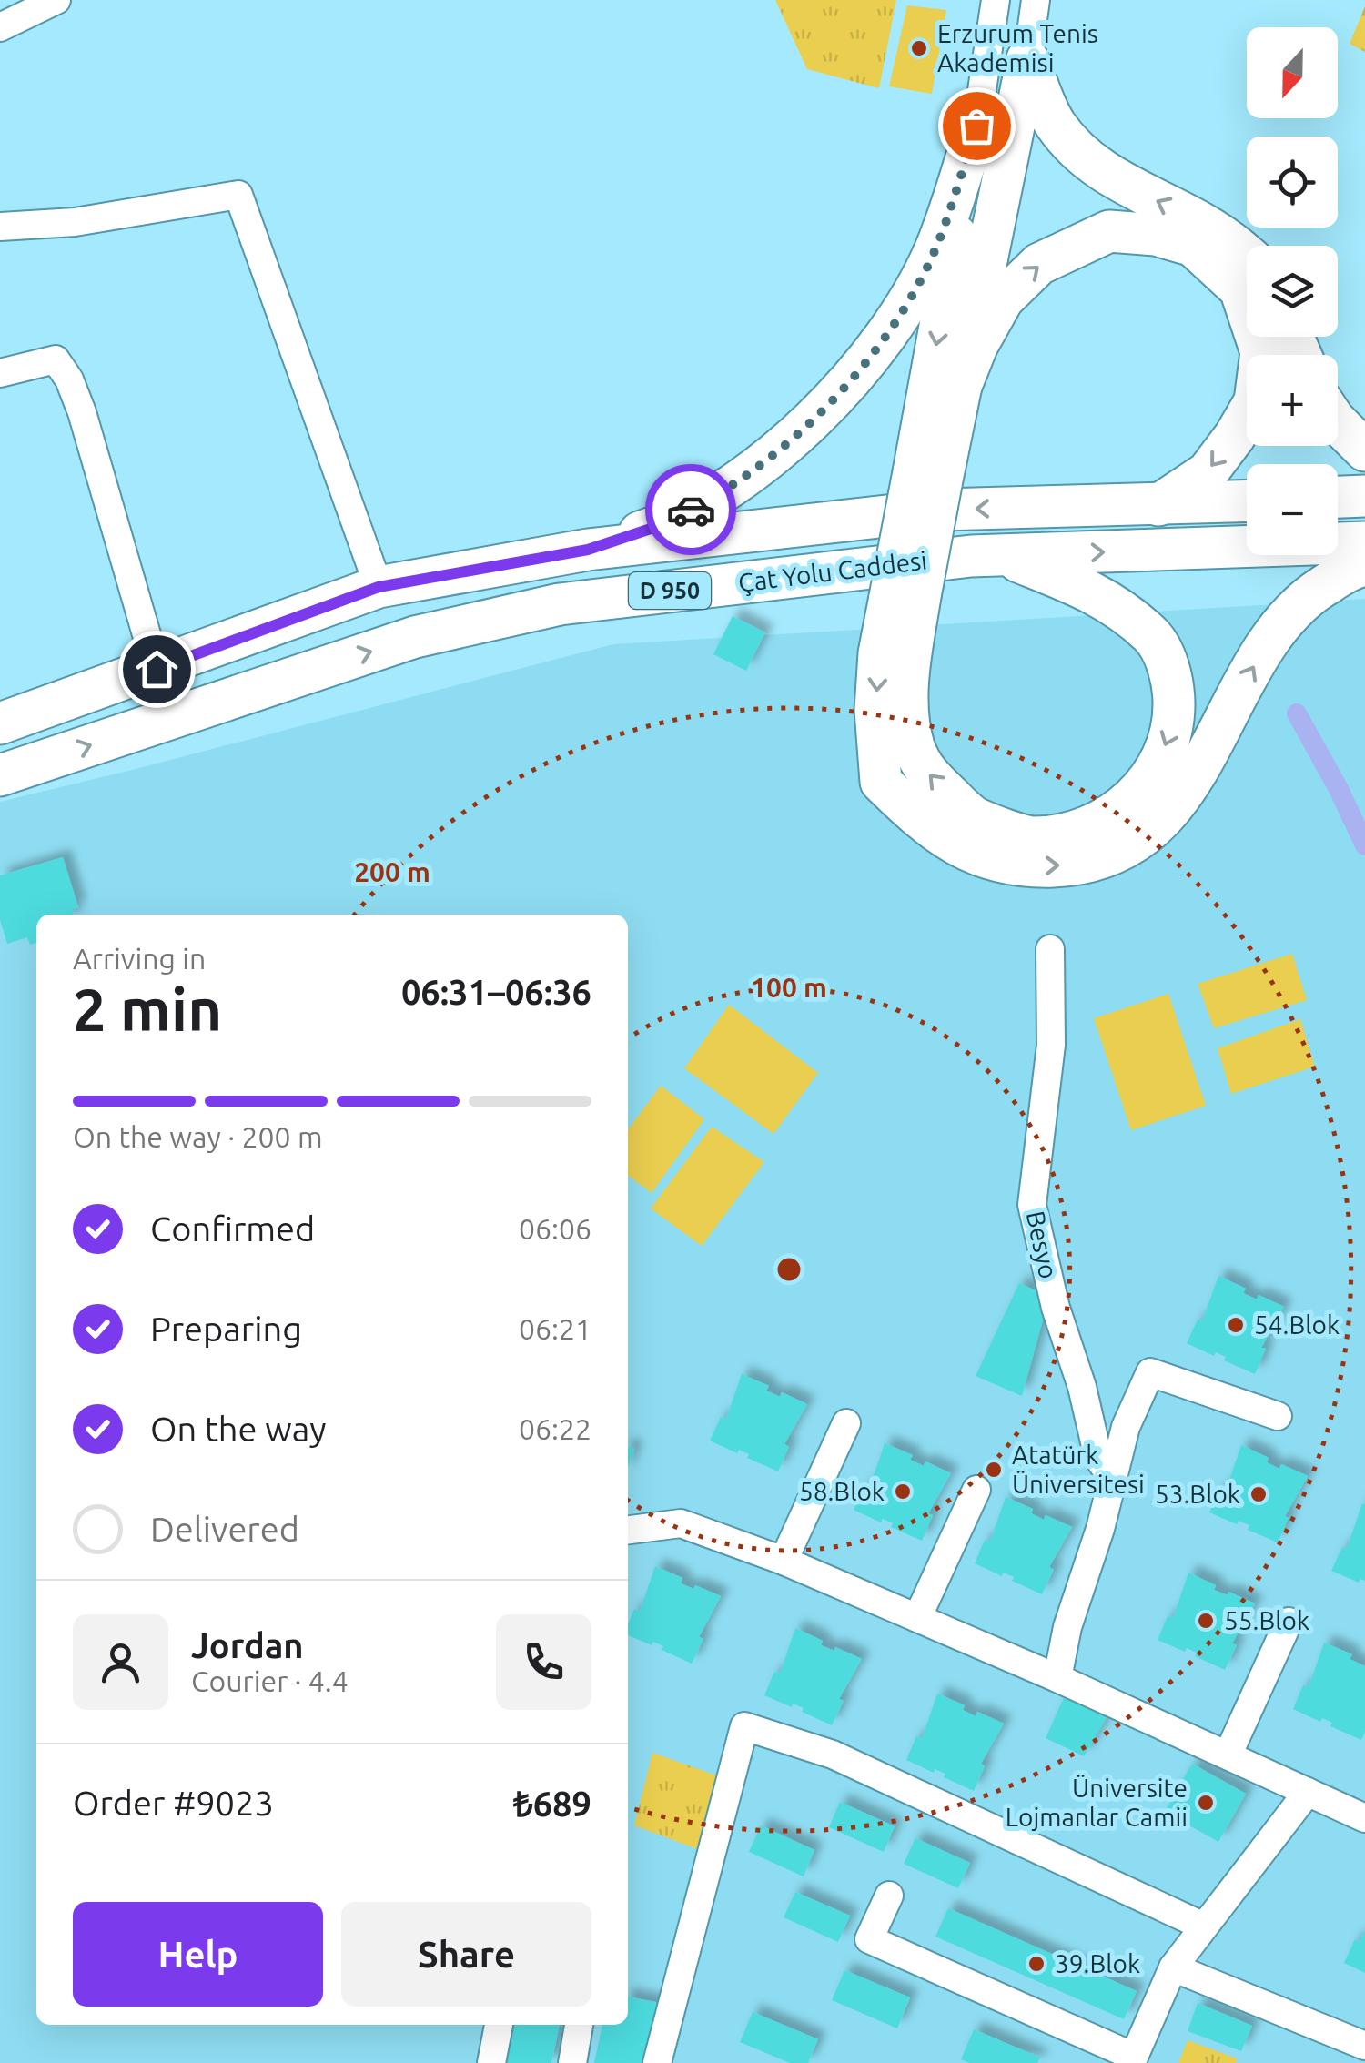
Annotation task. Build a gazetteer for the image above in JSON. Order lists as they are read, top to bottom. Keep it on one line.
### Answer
{"streets":{"highway":["Çat Yolu Caddesi","D 950"],"street":["Besyo"]},"places":["Erzurum Tenis Akademisi","54.Blok","Atatürk Üniversitesi","58.Blok","53.Blok","55.Blok","Üniversite Lojmanlar Camii","39.Blok"],"north":"bottom","page":{"map_buttons":["+","−"],"heading":["2 min","Arriving in","06:31–06:36"],"panel":["Jordan","Courier · 4.4","Order #9023","₺689"],"bar":"On the way · 200 m","list":[["Confirmed","06:06"],["Preparing","06:21"],["On the way","06:22"],"Delivered"],"buttons":["Help","Share"]},"rings":["200 m","100 m"]}
